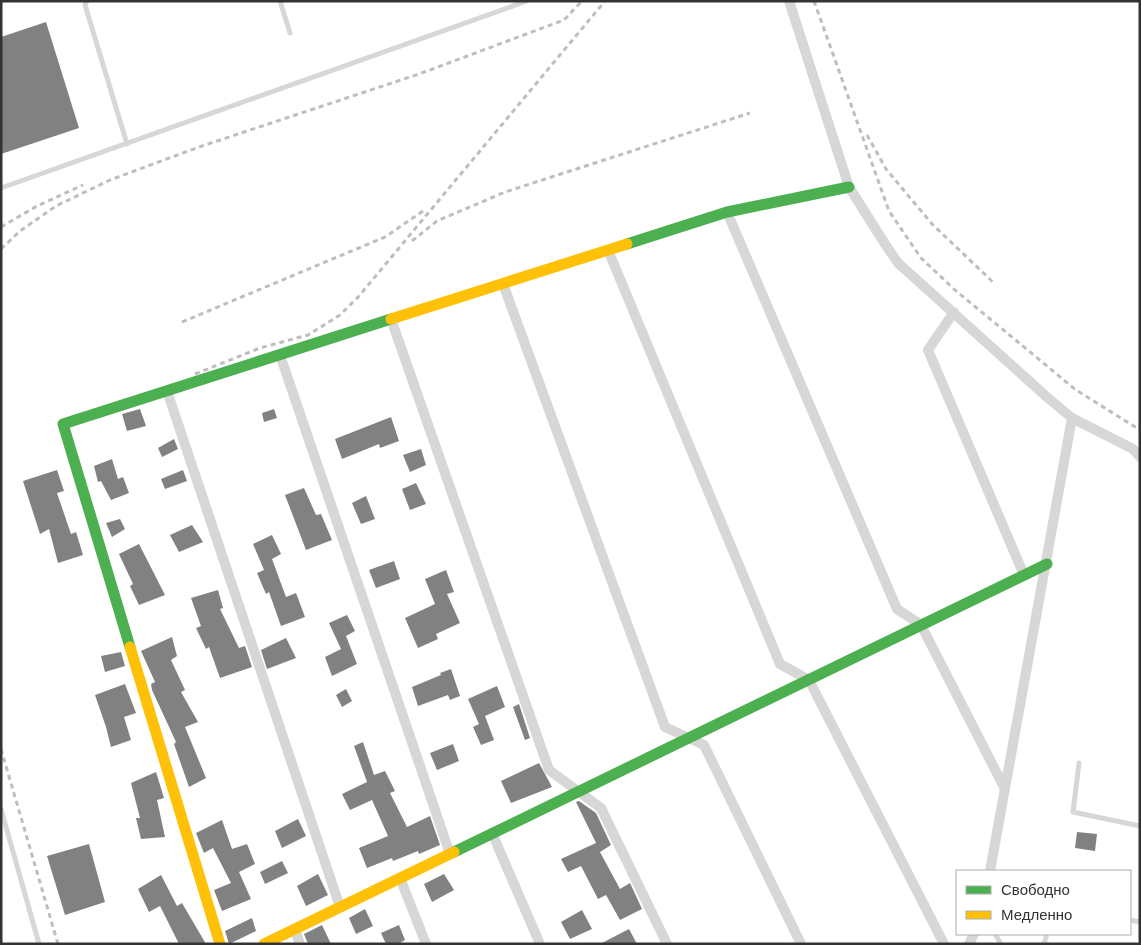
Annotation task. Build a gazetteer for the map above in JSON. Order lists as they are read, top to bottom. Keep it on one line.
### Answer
{"legend":["Свободно","Медленно"]}
